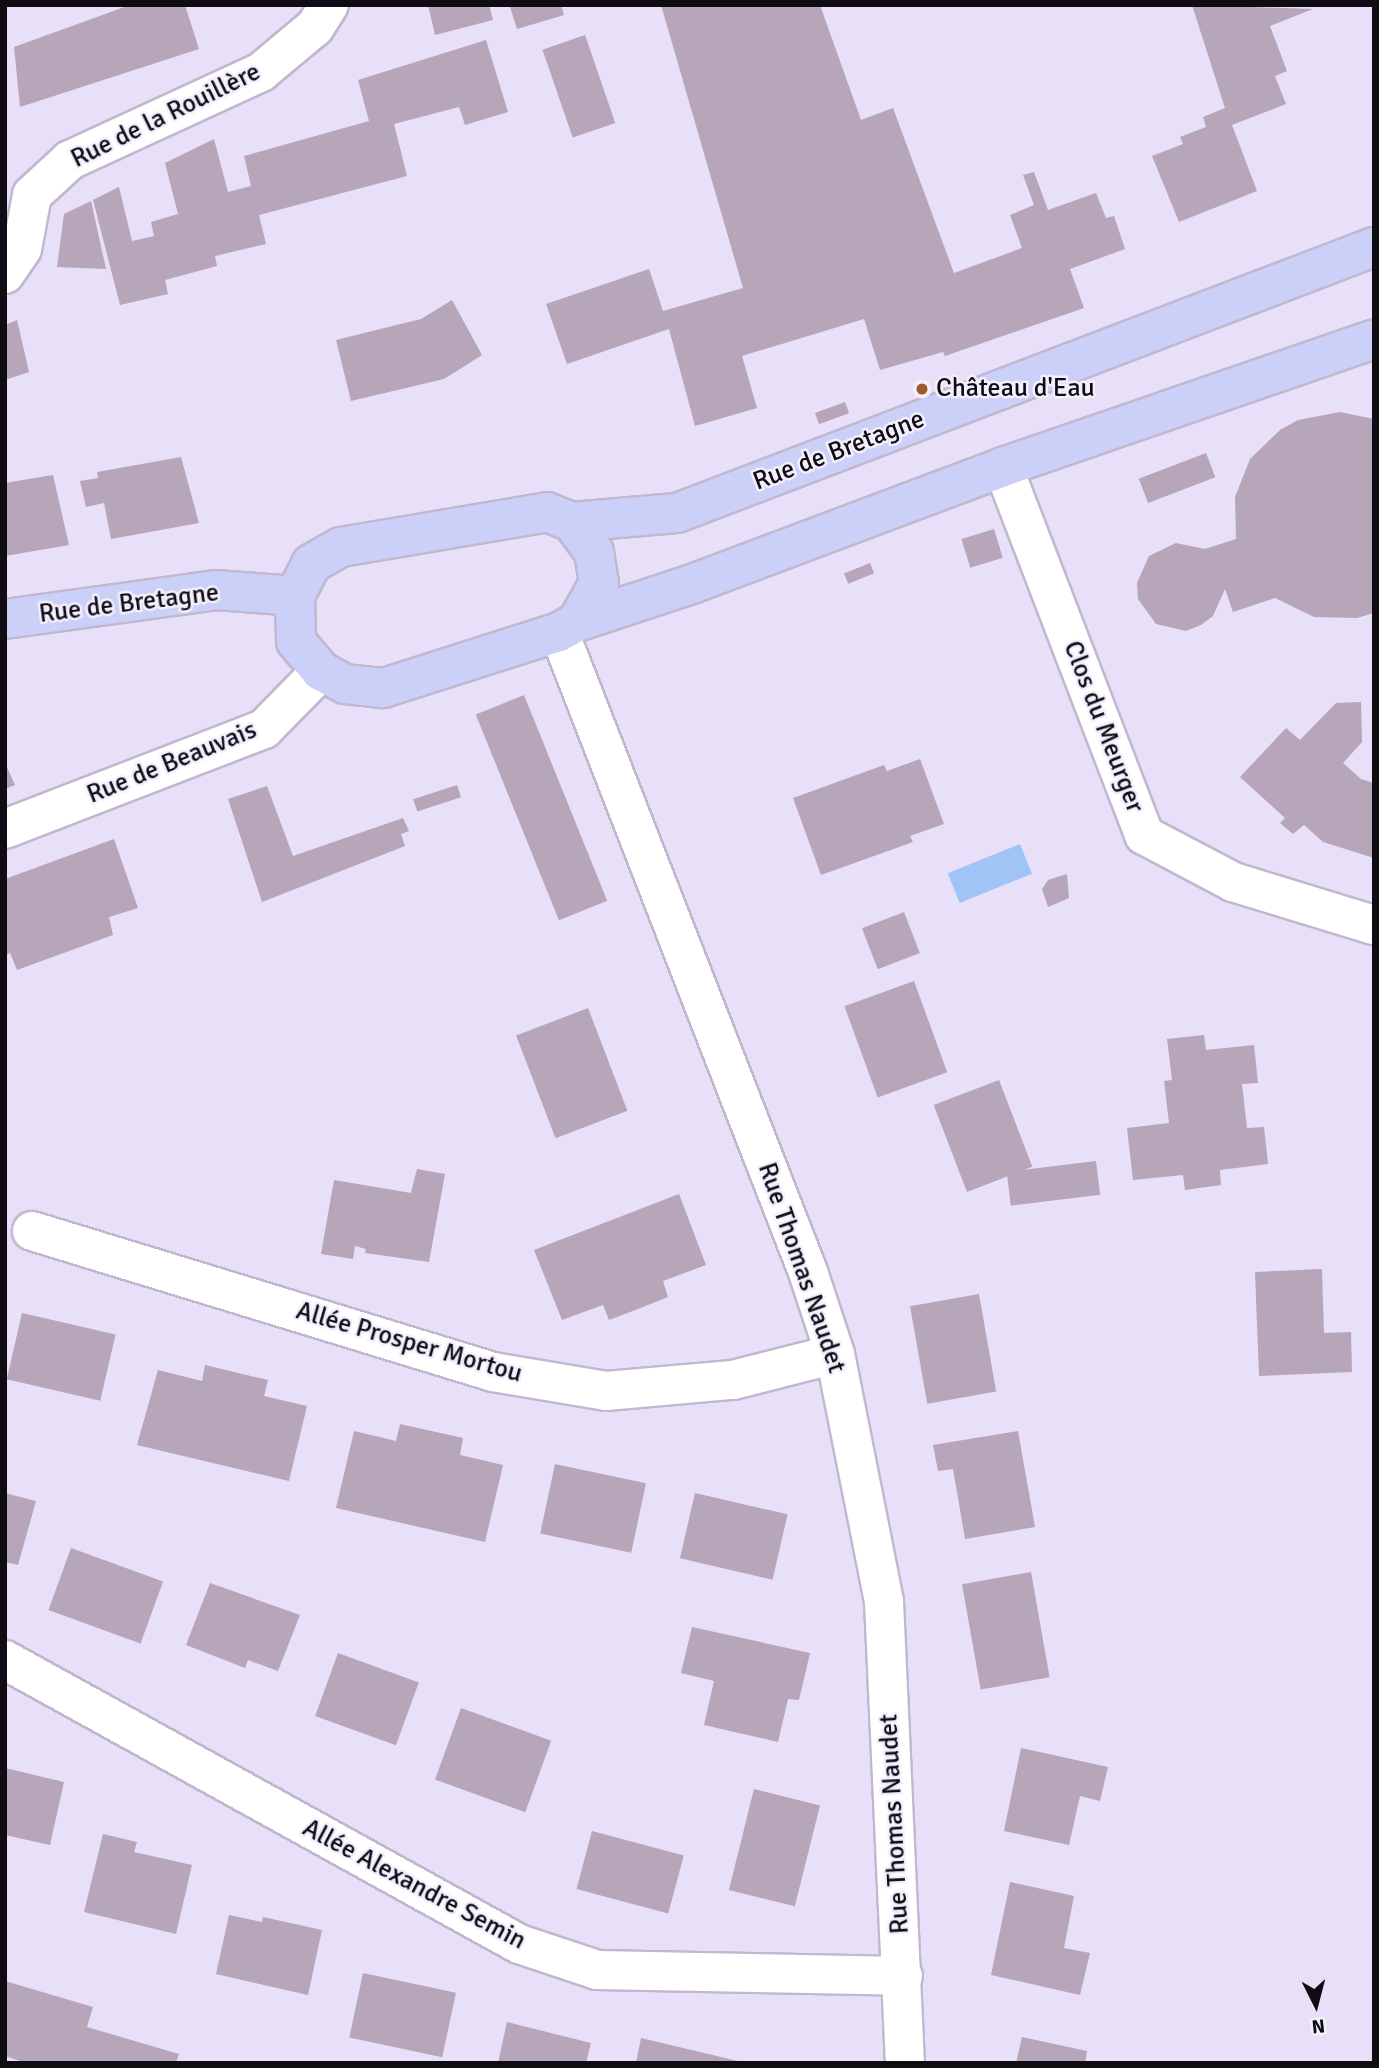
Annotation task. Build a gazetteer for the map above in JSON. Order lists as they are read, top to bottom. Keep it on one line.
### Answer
{"streets":{"main road":["Rue de Bretagne"],"street":["Rue de la Rouillère","Clos du Meurger","Rue de Beauvais","Rue Thomas Naudet","Allée Prosper Mortou","Allée Alexandre Semin"]},"crossings":[["Rue de Bretagne","Clos du Meurger"],["Rue de Bretagne","Rue de Beauvais"],["Rue de Bretagne","Rue Thomas Naudet"],["Rue Thomas Naudet","Allée Prosper Mortou"],["Rue Thomas Naudet","Allée Alexandre Semin"]],"places":["Château d'Eau"],"north":"bottom"}
